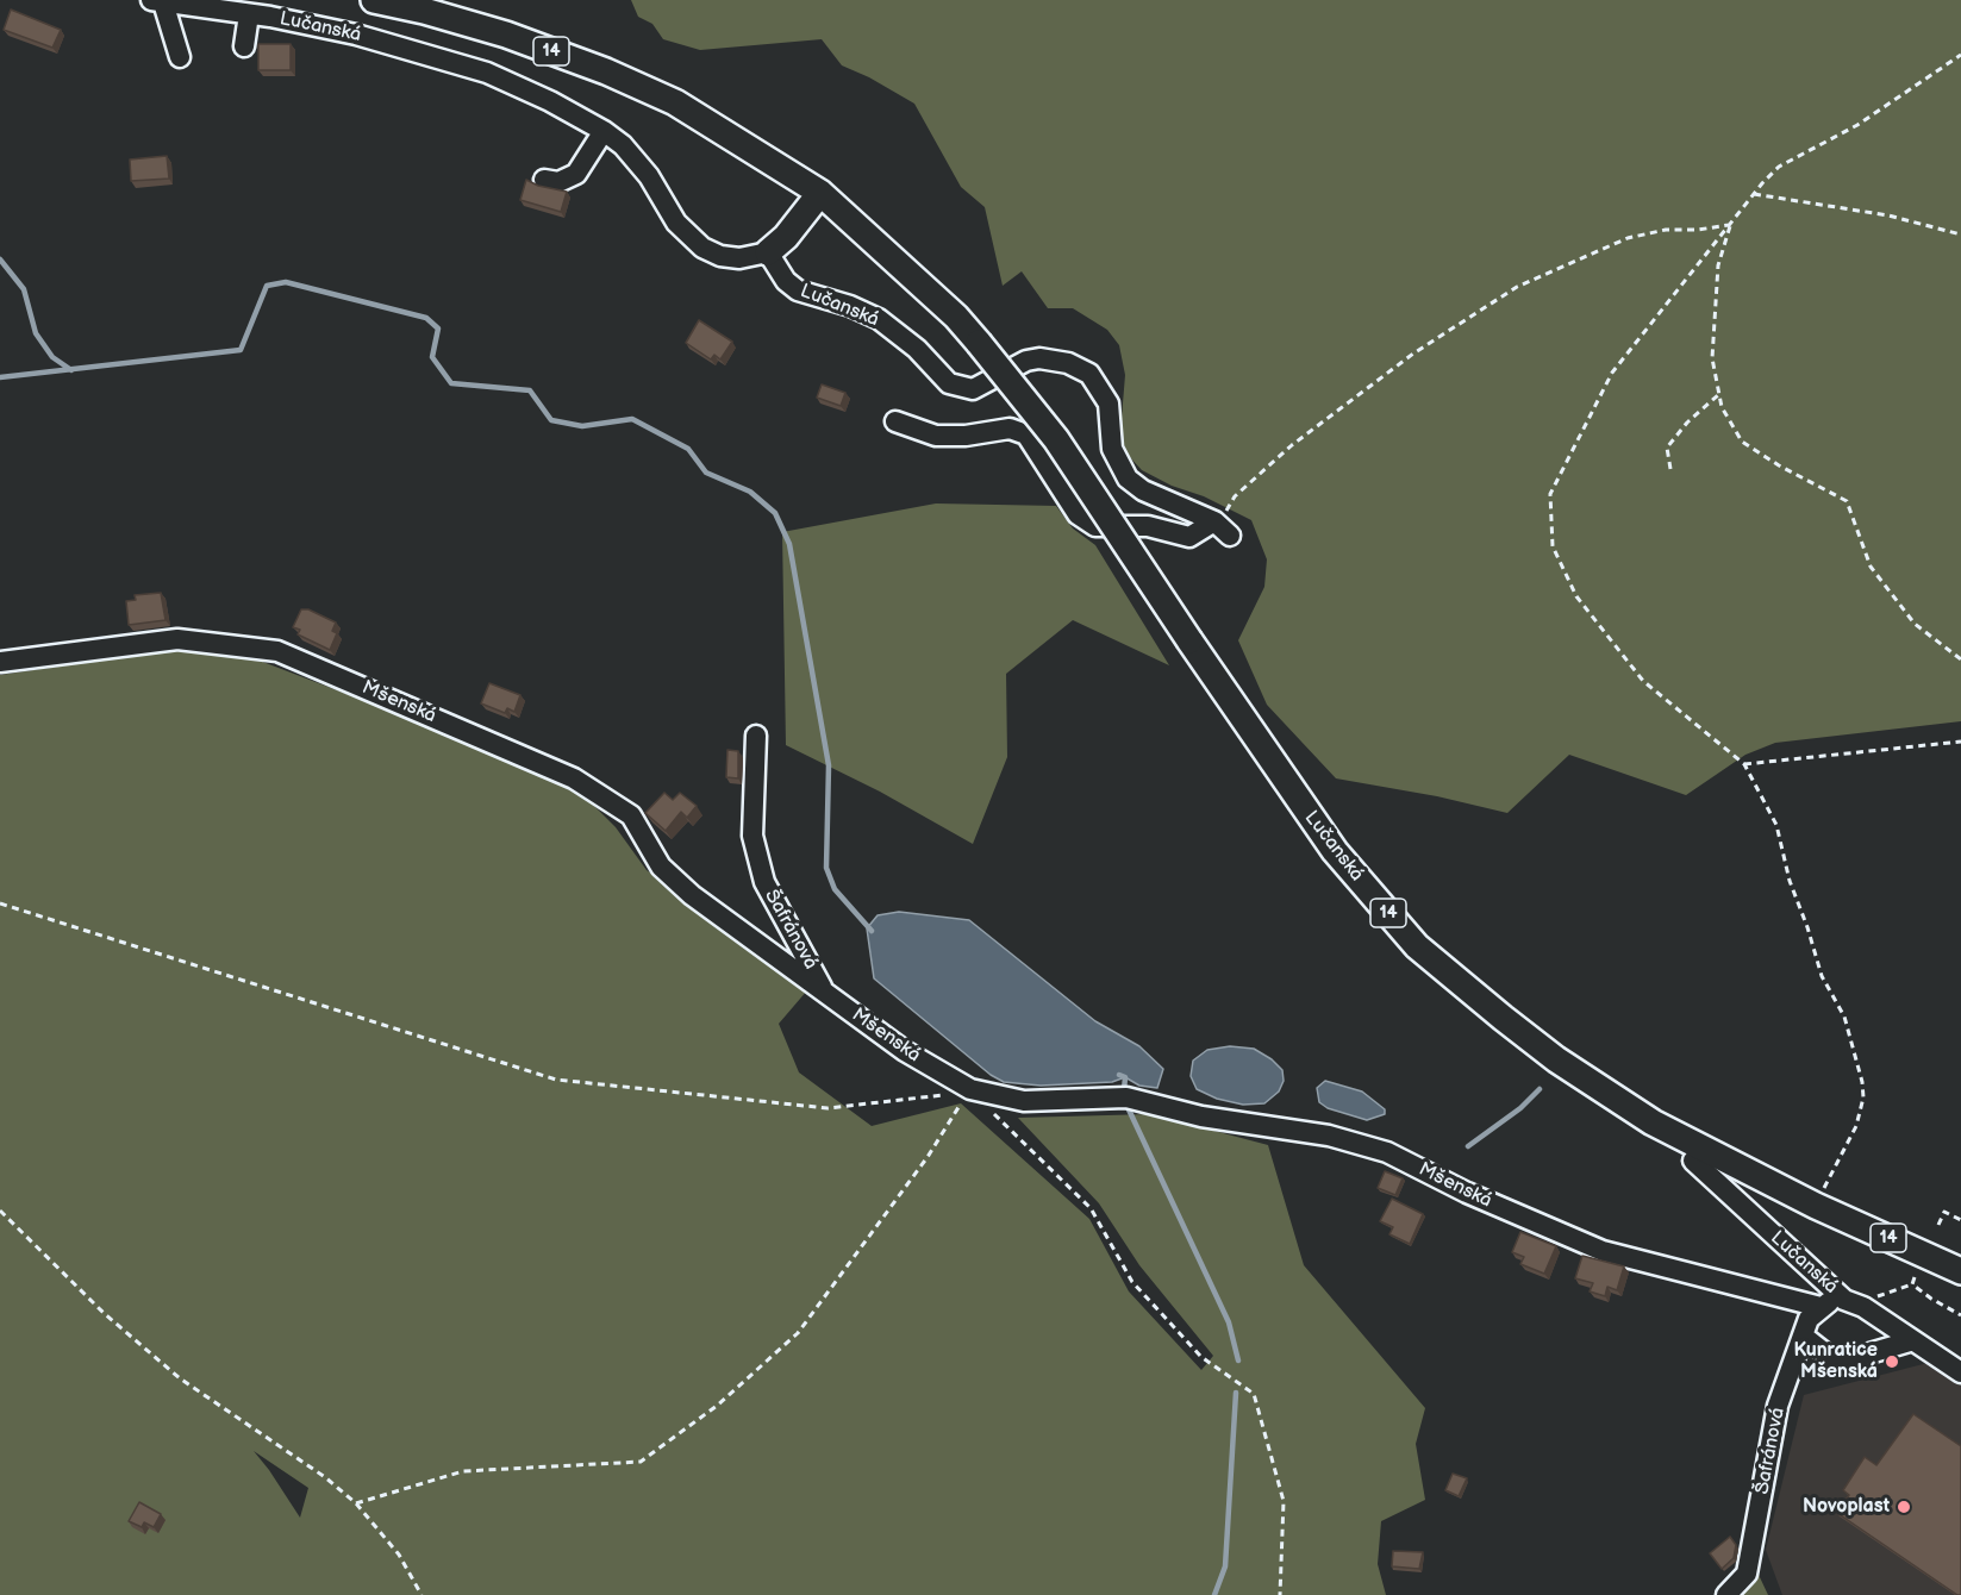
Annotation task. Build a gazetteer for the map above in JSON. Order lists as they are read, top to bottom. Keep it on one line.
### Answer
{"streets":{"main road":["Lučanská","14"],"street":["Mšenská","Šafránová"]},"crossings":[["Lučanská","14"],["Mšenská","Šafránová"]],"places":["Kunratice Mšenská","Novoplast"]}
